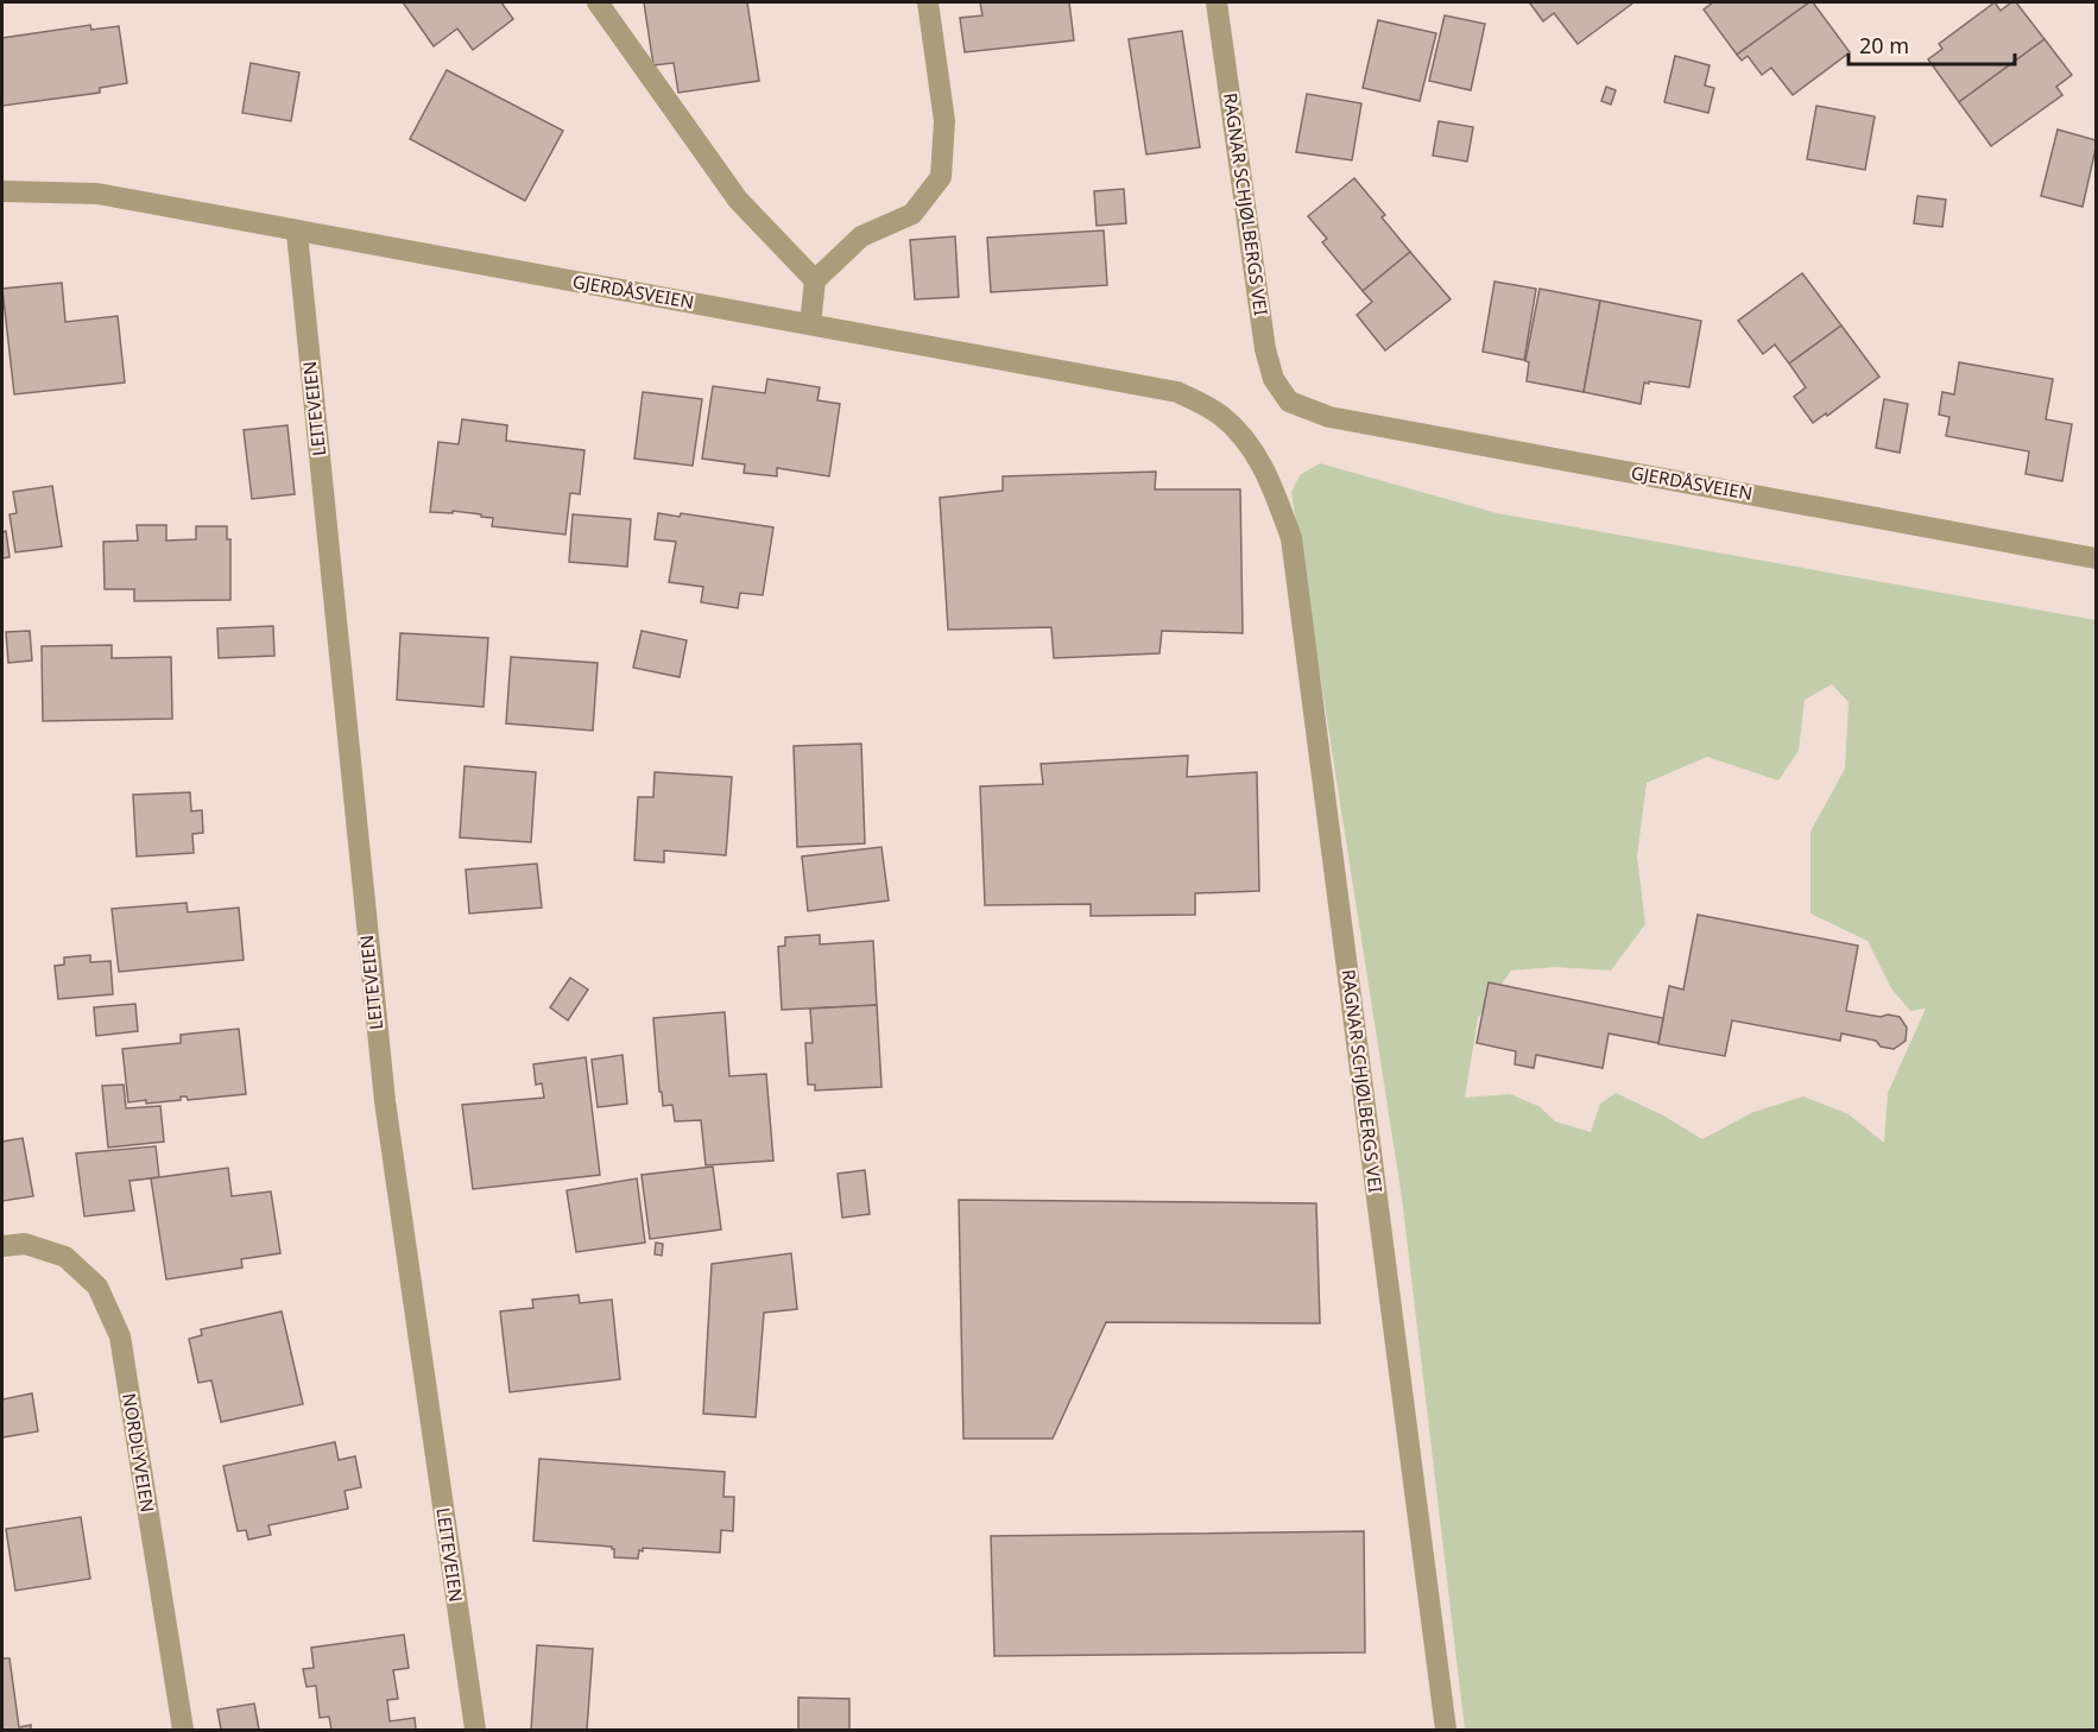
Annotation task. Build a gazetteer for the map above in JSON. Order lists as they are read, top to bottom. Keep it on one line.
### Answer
{"streets":{"street":["RAGNAR SCHJØLBERGS VEI","GJERDÅSVEIEN","LEITEVEIEN","NORDLYVEIEN"]},"crossings":[["RAGNAR SCHJØLBERGS VEI","GJERDÅSVEIEN"],["GJERDÅSVEIEN","LEITEVEIEN"]],"scale_bar":"20 m"}
